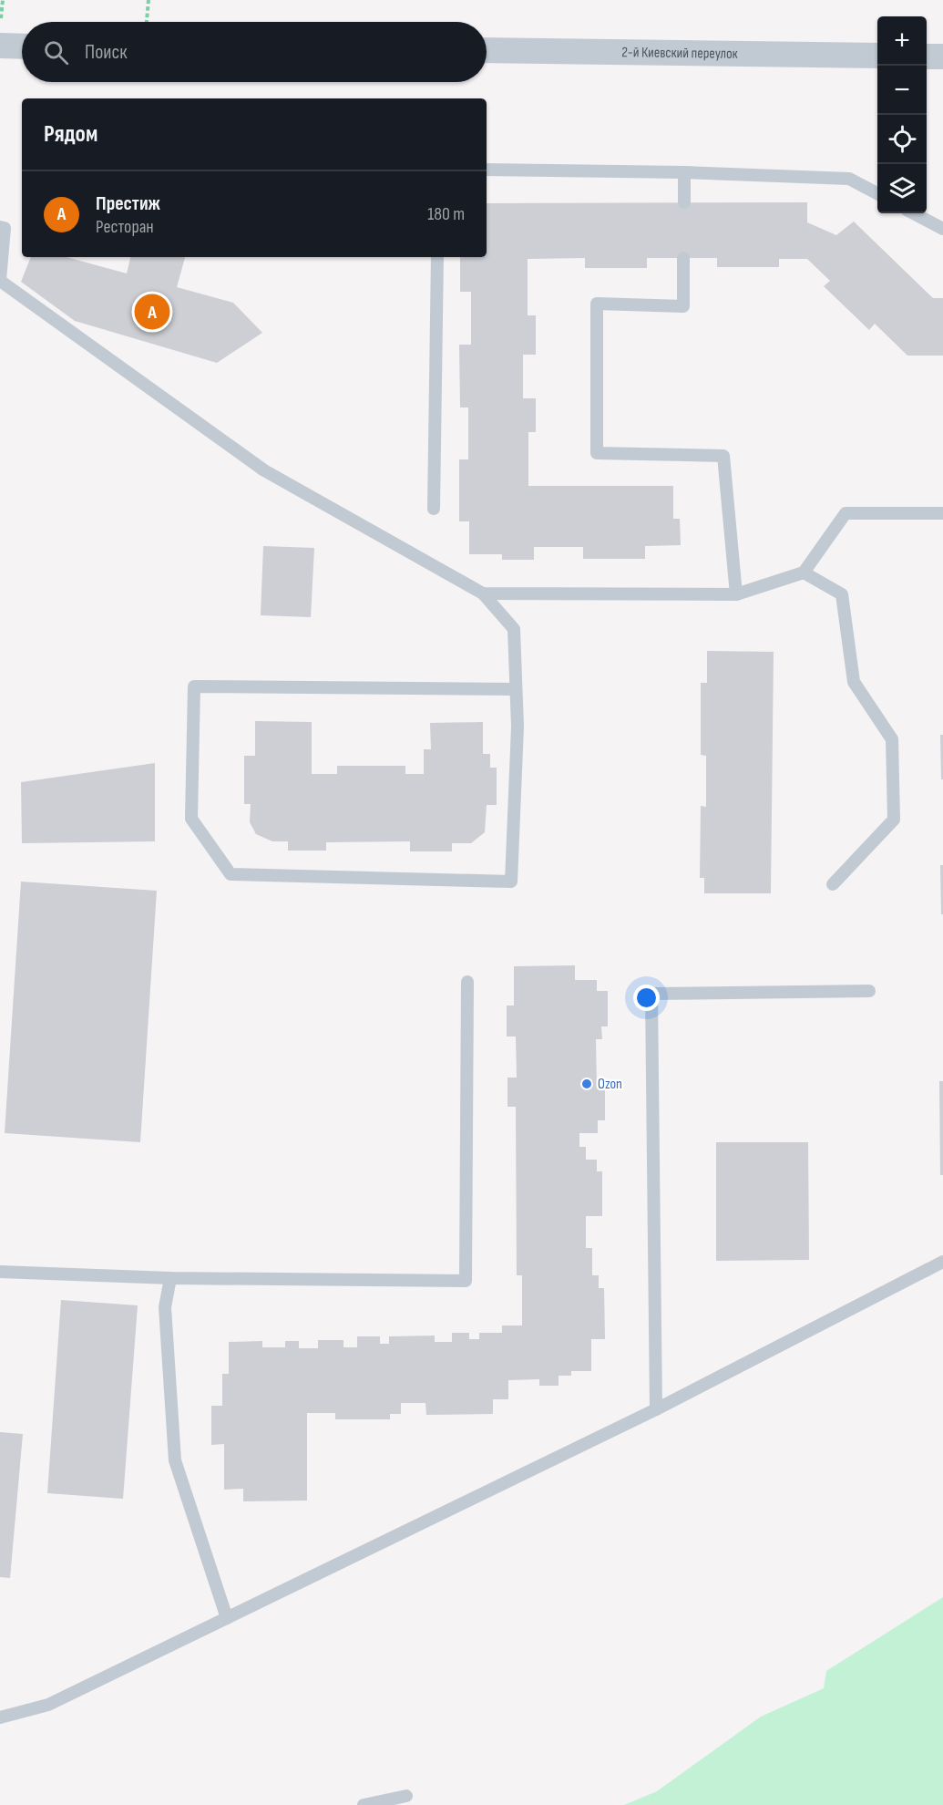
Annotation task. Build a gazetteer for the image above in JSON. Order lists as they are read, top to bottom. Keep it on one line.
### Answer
{"streets":{"street":["2-й Киевский переулок"]},"places":["Ozon"],"page":{"map_buttons":["+","−"],"search":"Поиск","heading":"Рядом","list":[{"mark":"A","name":"Престиж","note":"Ресторан","value":"180 m"}],"pins":"A"}}
